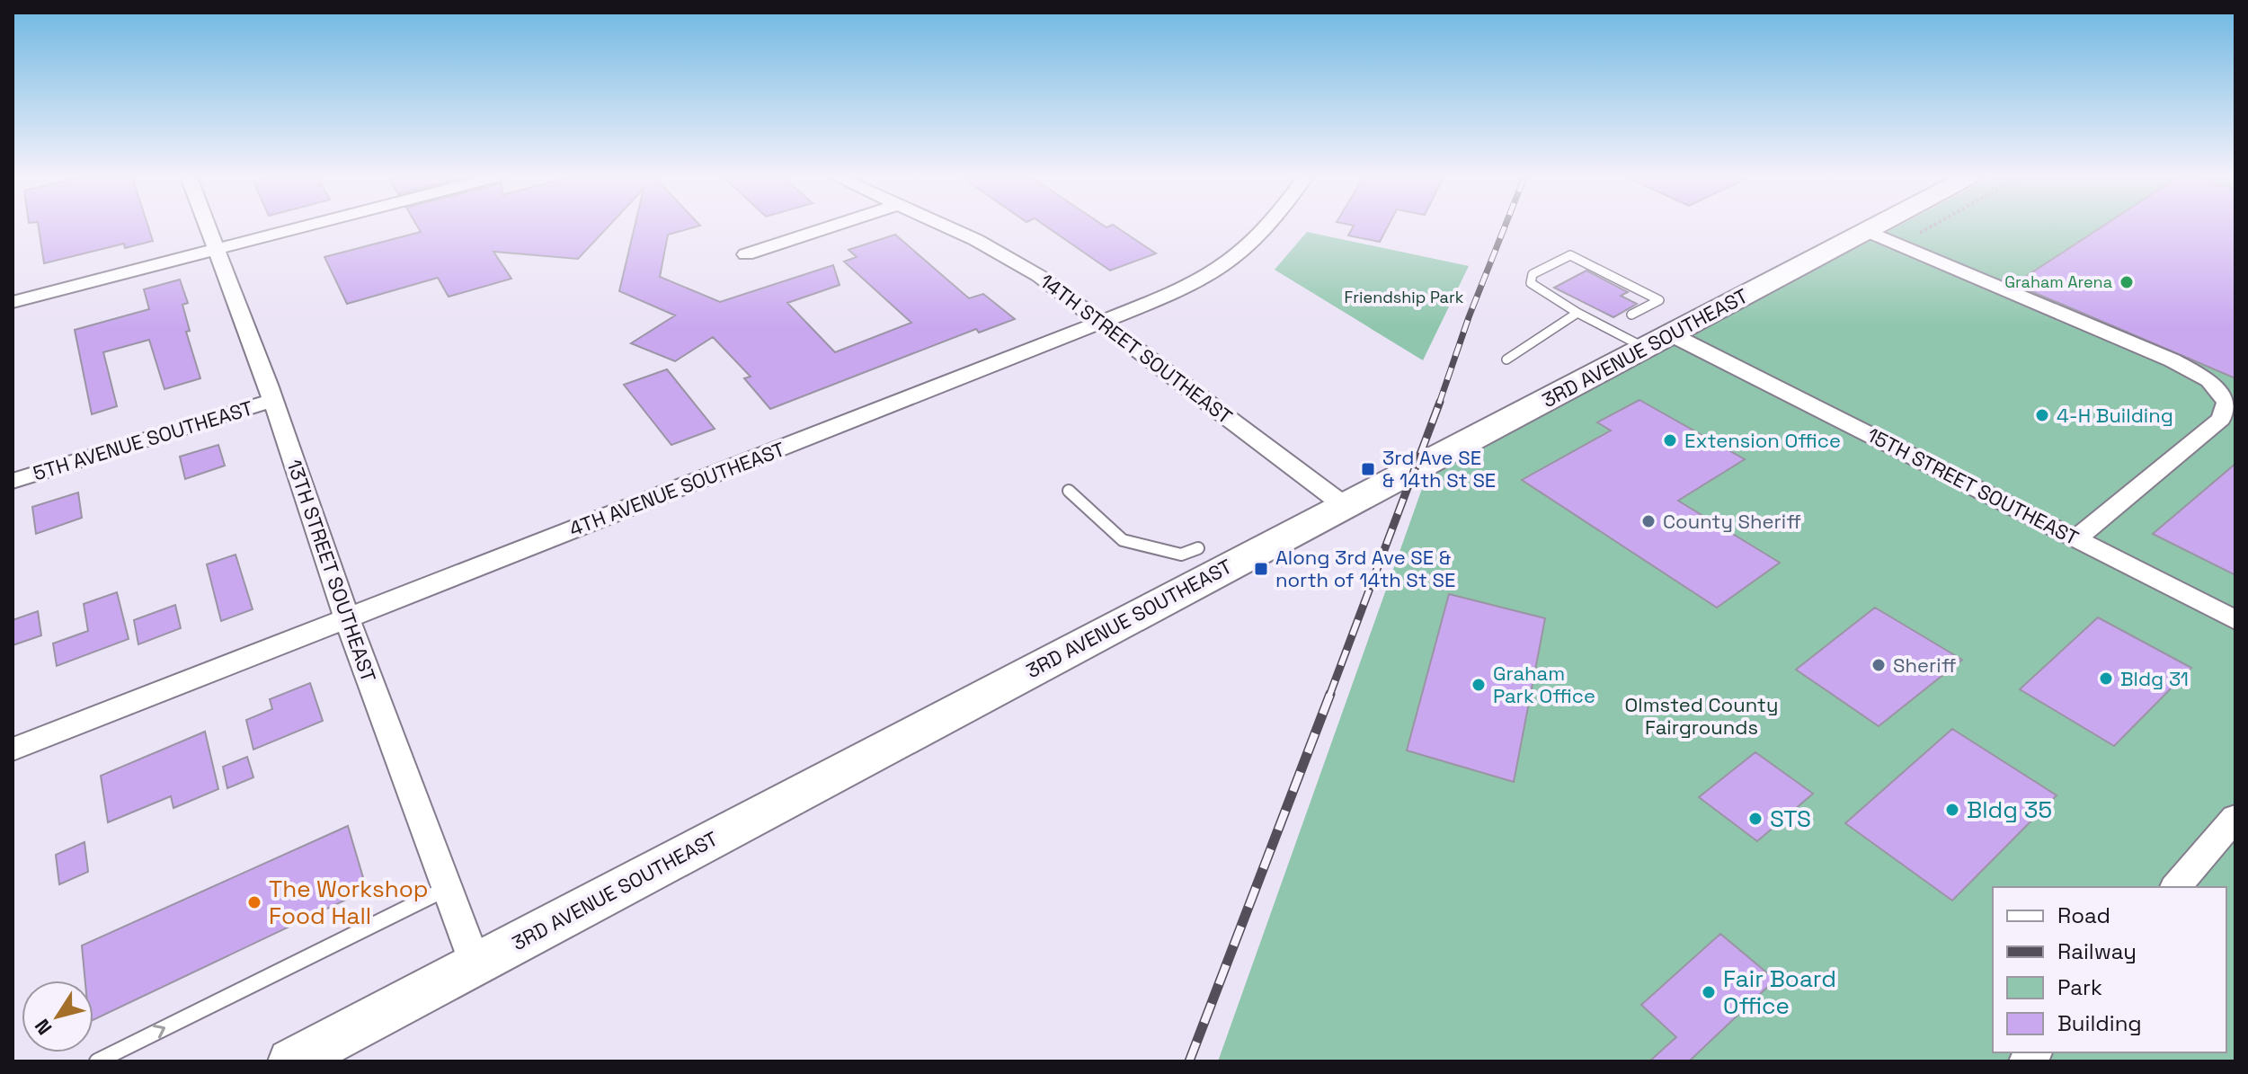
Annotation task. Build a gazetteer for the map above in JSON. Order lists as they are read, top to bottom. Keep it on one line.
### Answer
{"streets":{"main road":["3RD AVENUE SOUTHEAST"],"street":["14TH STREET SOUTHEAST","5TH AVENUE SOUTHEAST","15TH STREET SOUTHEAST","4TH AVENUE SOUTHEAST","13TH STREET SOUTHEAST"]},"crossings":[["3RD AVENUE SOUTHEAST","14TH STREET SOUTHEAST"],["3RD AVENUE SOUTHEAST","15TH STREET SOUTHEAST"],["3RD AVENUE SOUTHEAST","13TH STREET SOUTHEAST"],["14TH STREET SOUTHEAST","4TH AVENUE SOUTHEAST"],["5TH AVENUE SOUTHEAST","13TH STREET SOUTHEAST"],["4TH AVENUE SOUTHEAST","13TH STREET SOUTHEAST"]],"parks":["Friendship Park","Olmsted County Fairgrounds"],"places":{"other":["Graham Arena","4-H Building","Extension Office","County Sheriff","Sheriff","Bldg 31","Graham Park Office","Bldg 35","STS","The Workshop Food Hall","Fair Board Office"],"transit":["3rd Ave SE & 14th St SE","Along 3rd Ave SE & north of 14th St SE"]},"legend":["Road","Railway","Park","Building"],"north":"bottom left"}
